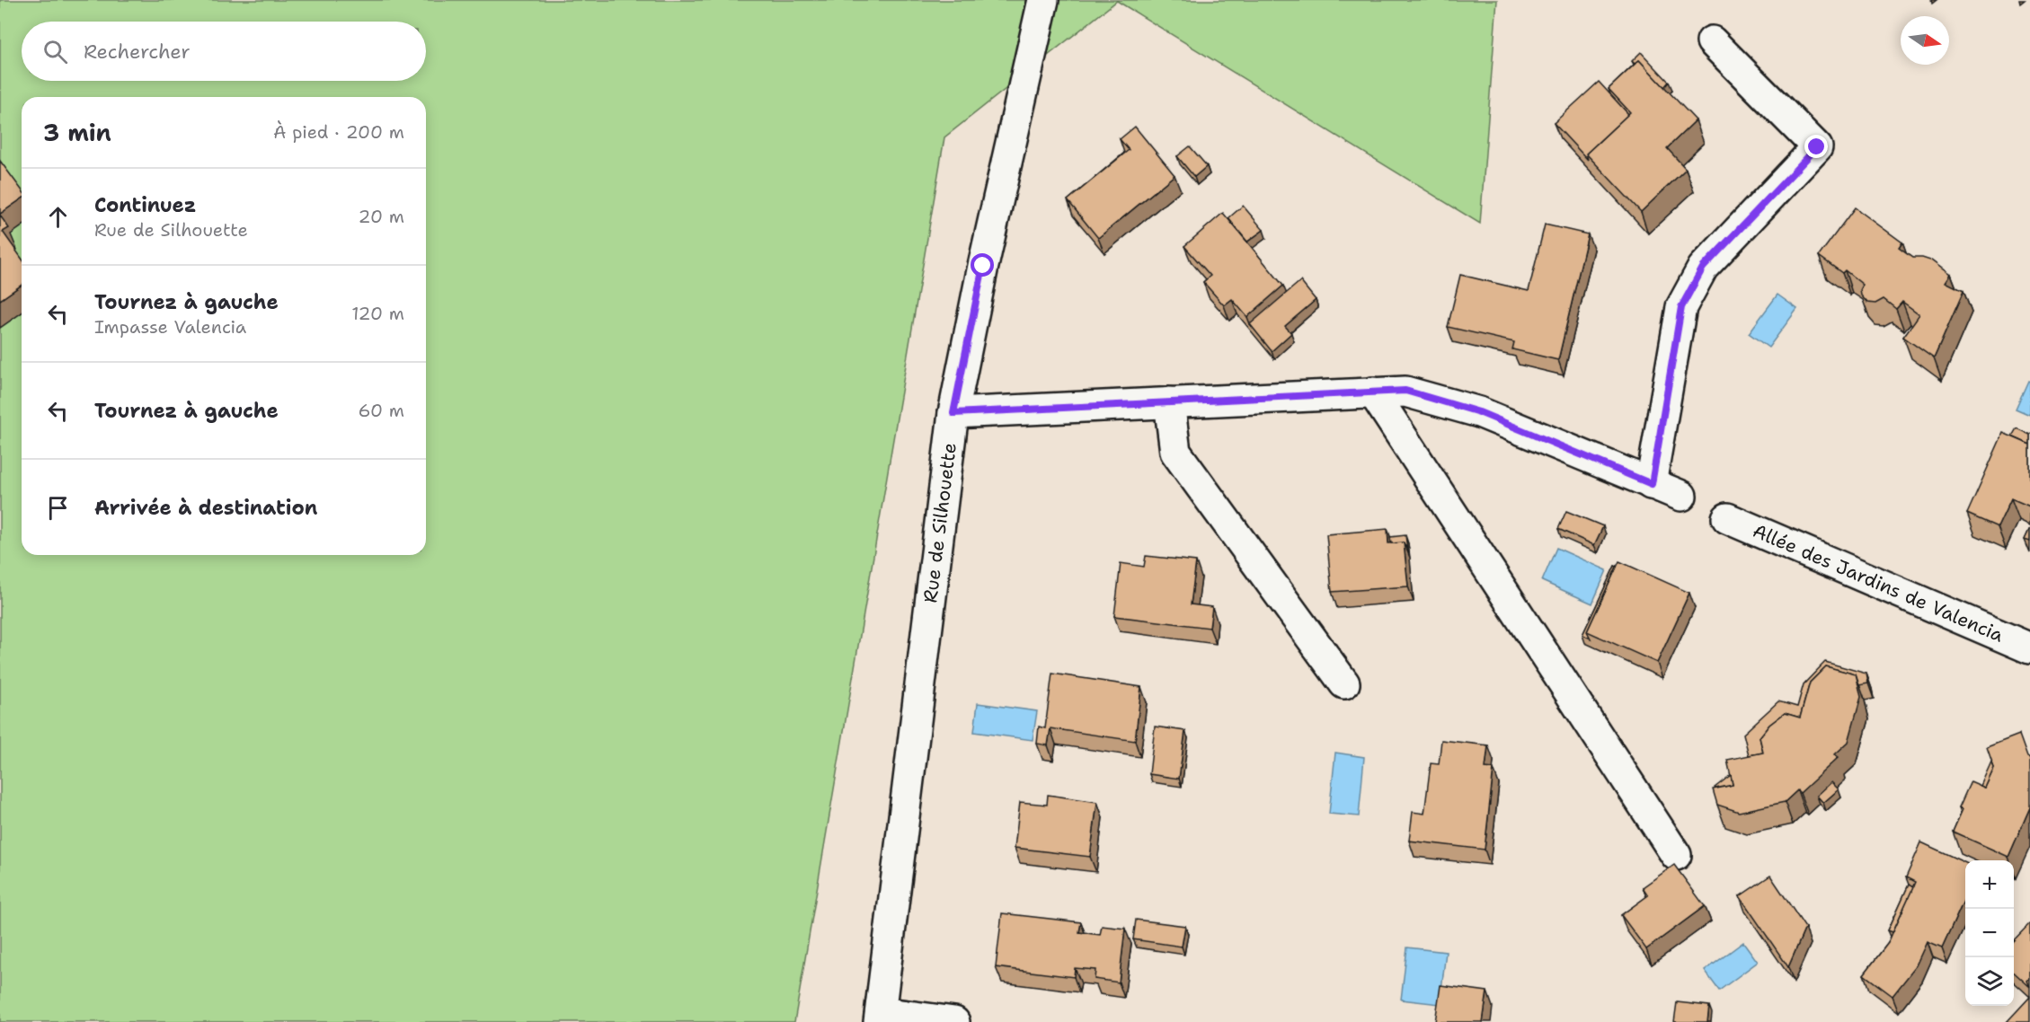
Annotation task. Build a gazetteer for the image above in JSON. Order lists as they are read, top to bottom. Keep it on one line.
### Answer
{"streets":{"street":["Rue de Silhouette","Allée des Jardins de Valencia"]},"north":"right","page":{"search":"Rechercher","heading":["3 min","À pied · 200 m"],"list":[["Continuez","Rue de Silhouette","20 m"],["Tournez à gauche","Impasse Valencia","120 m"],["Tournez à gauche","60 m"],"Arrivée à destination"],"map_buttons":["+","−"]}}
